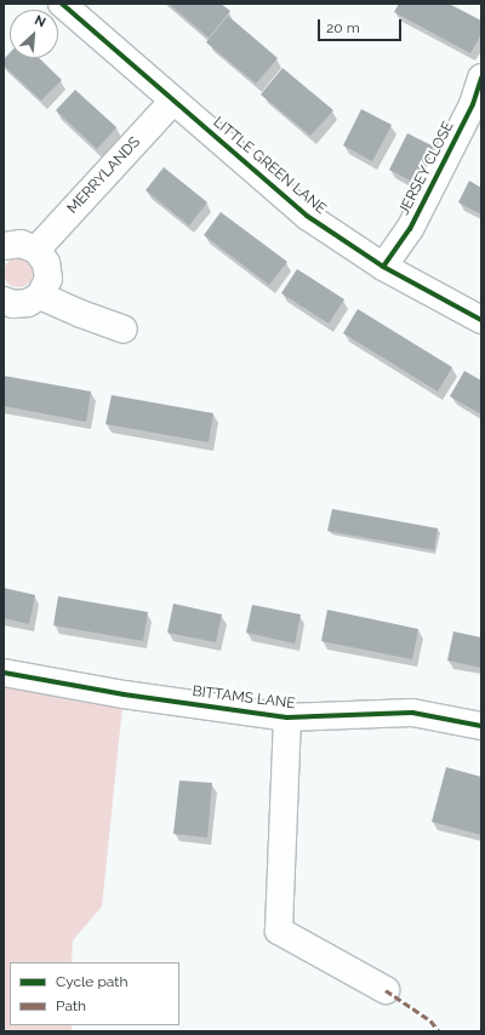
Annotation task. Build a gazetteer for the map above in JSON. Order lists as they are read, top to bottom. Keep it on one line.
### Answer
{"streets":{"street":["LITTLE GREEN LANE","JERSEY CLOSE","MERRYLANDS","BITTAMS LANE"]},"crossings":[["LITTLE GREEN LANE","JERSEY CLOSE"],["LITTLE GREEN LANE","MERRYLANDS"]],"legend":["Cycle path","Path"],"scale_bar":"20 m","north":"top right"}
